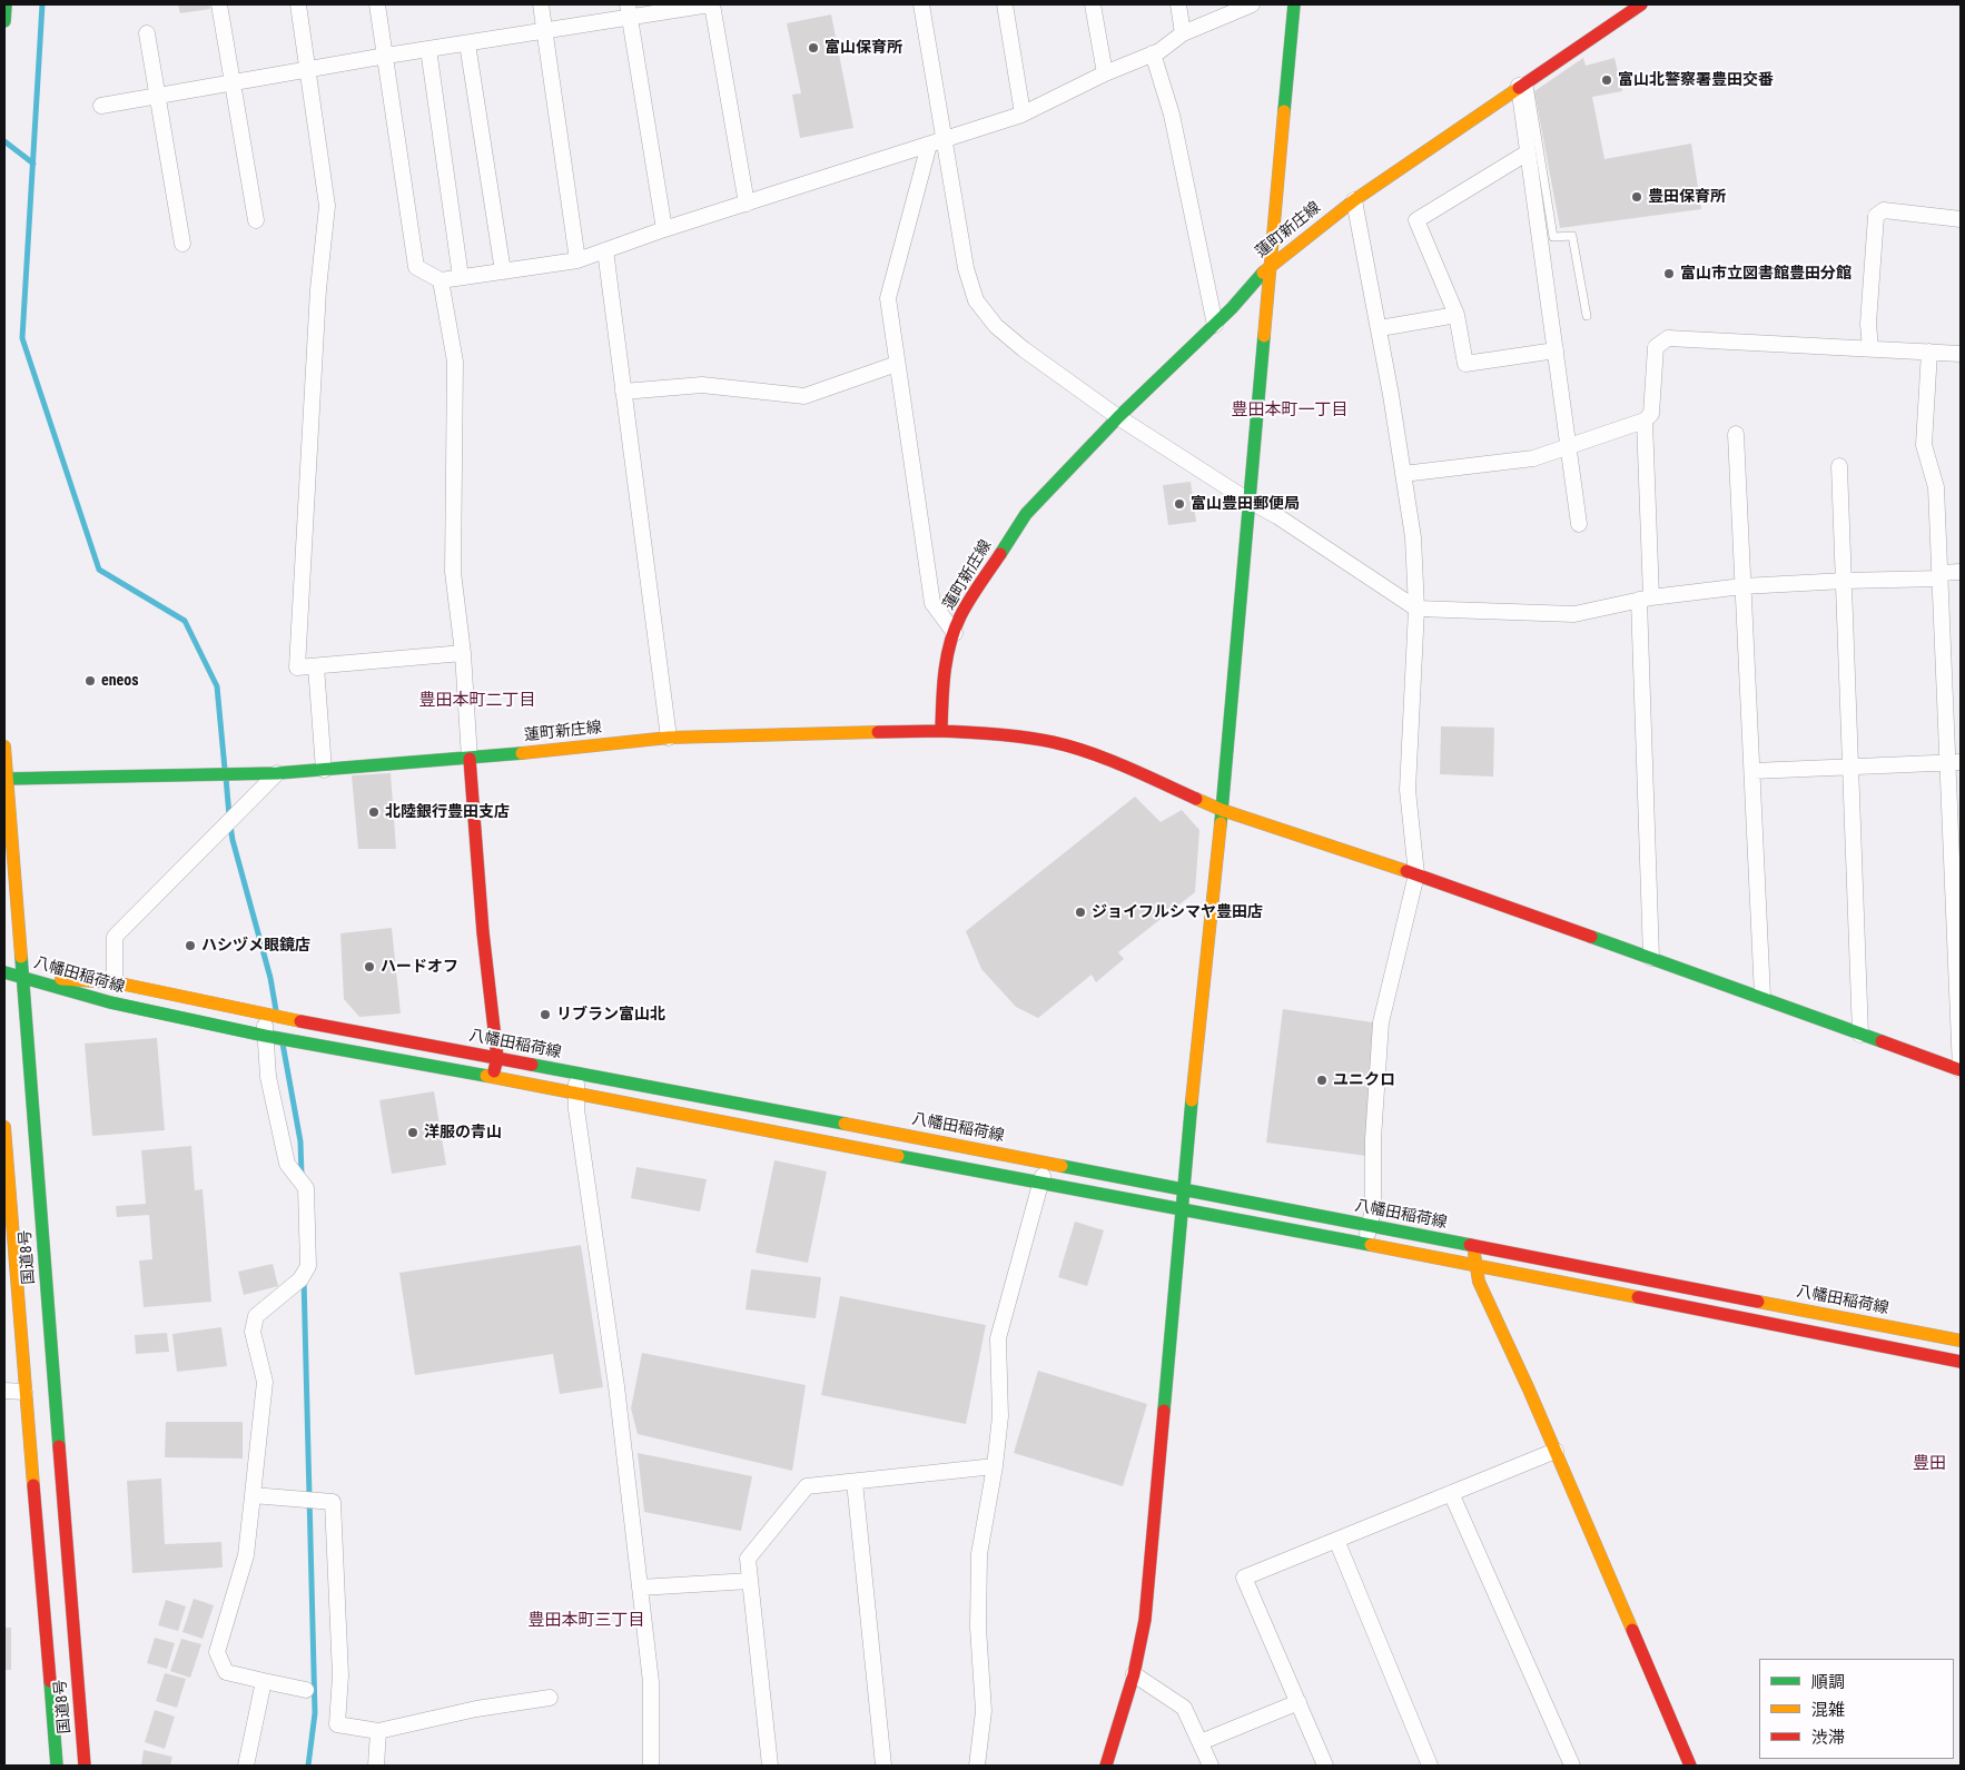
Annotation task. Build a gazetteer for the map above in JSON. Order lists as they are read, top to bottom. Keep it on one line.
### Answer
{"streets":{"main road":["蓮町新庄線","八幡田稲荷線","国道8号"]},"crossings":[["蓮町新庄線","国道8号"],["八幡田稲荷線","国道8号"]],"districts":["豊田本町一丁目","豊田本町二丁目","豊田","豊田本町三丁目"],"places":["富山保育所","富山北警察署豊田交番","豊田保育所","富山市立図書館豊田分館","富山豊田郵便局","eneos","北陸銀行豊田支店","ジョイフルシマヤ豊田店","ハシヅメ眼鏡店","ハードオフ","リブラン富山北","ユニクロ","洋服の青山"],"legend":["順調","混雑","渋滞"]}
